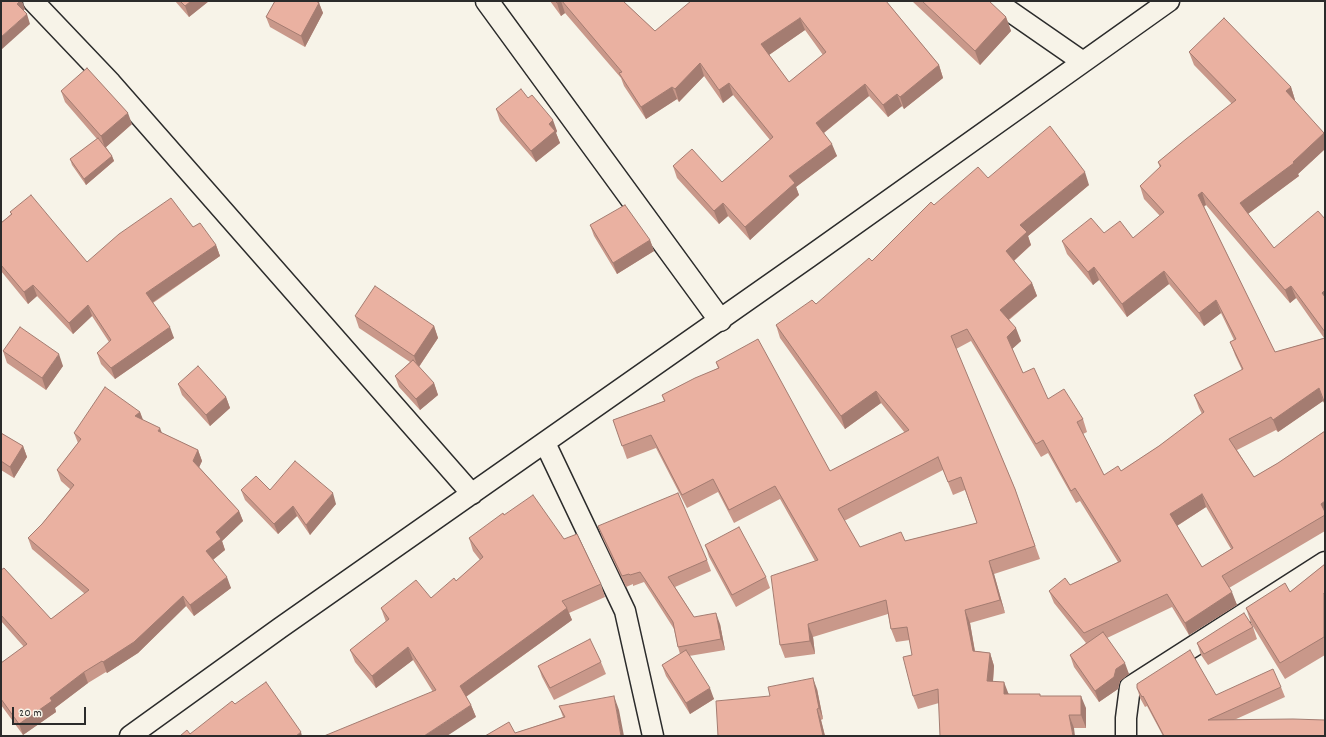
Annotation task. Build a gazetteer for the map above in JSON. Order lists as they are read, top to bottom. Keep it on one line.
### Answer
{"scale_bar":"20 m"}
